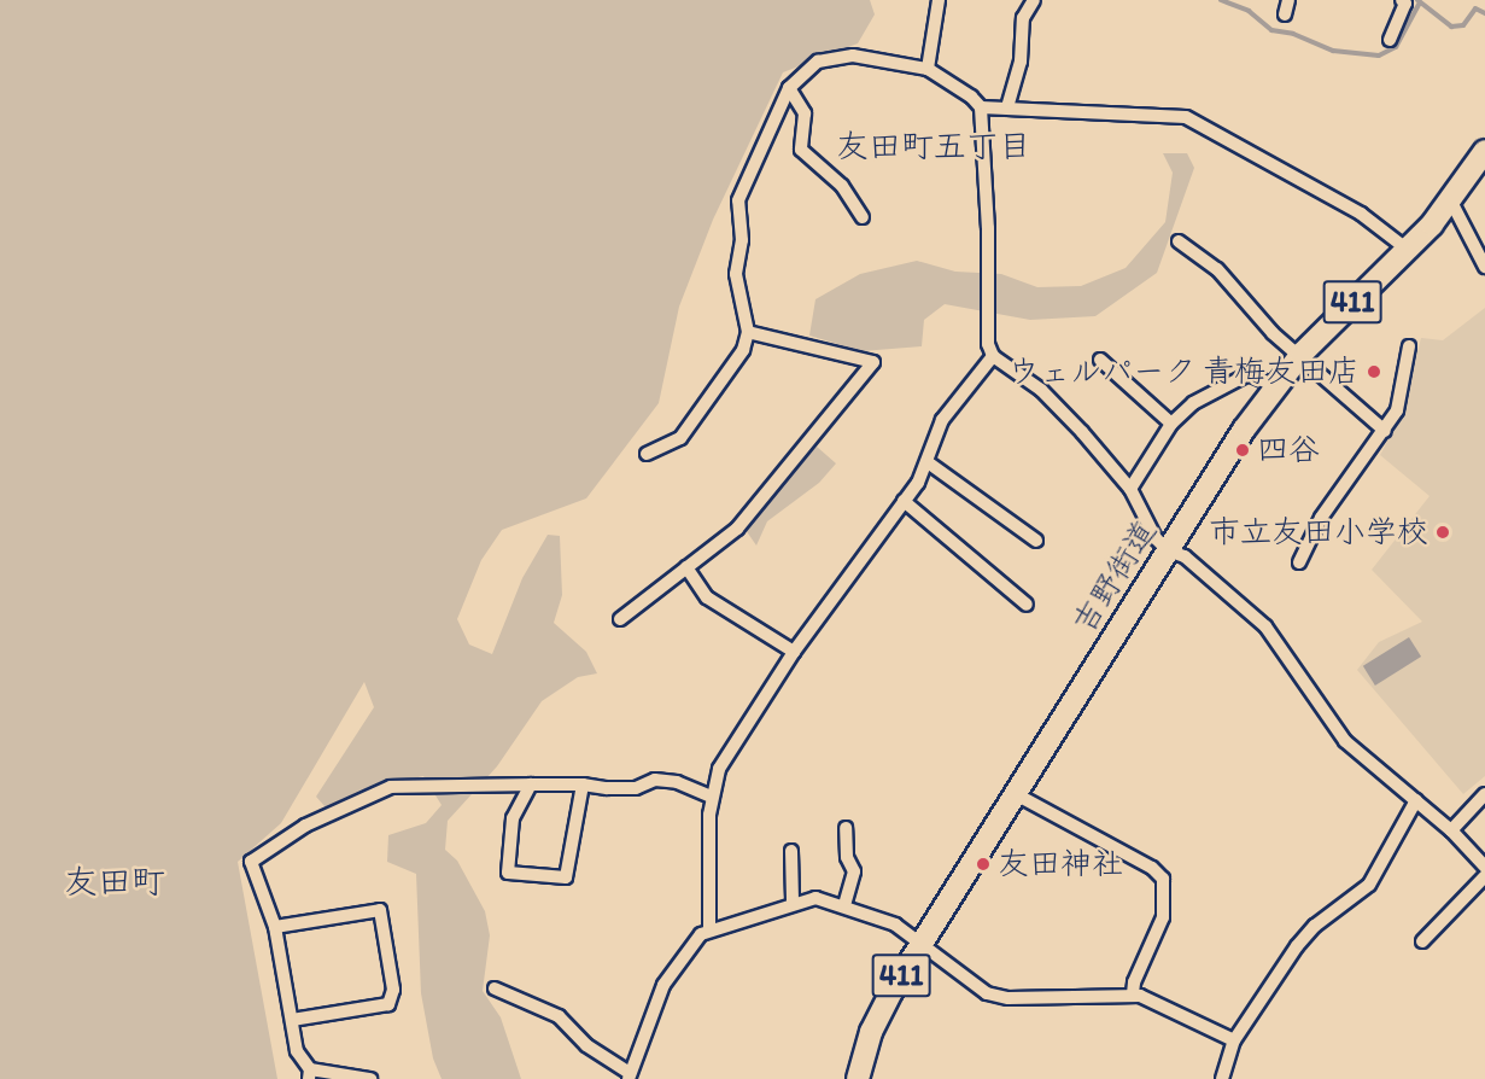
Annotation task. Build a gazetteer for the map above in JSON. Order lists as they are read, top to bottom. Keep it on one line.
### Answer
{"streets":{"highway":["411","吉野街道"]},"districts":["友田町五丁目","友田町"],"places":["ウェルパーク 青梅友田店","四谷","市立友田小学校","友田神社"]}
